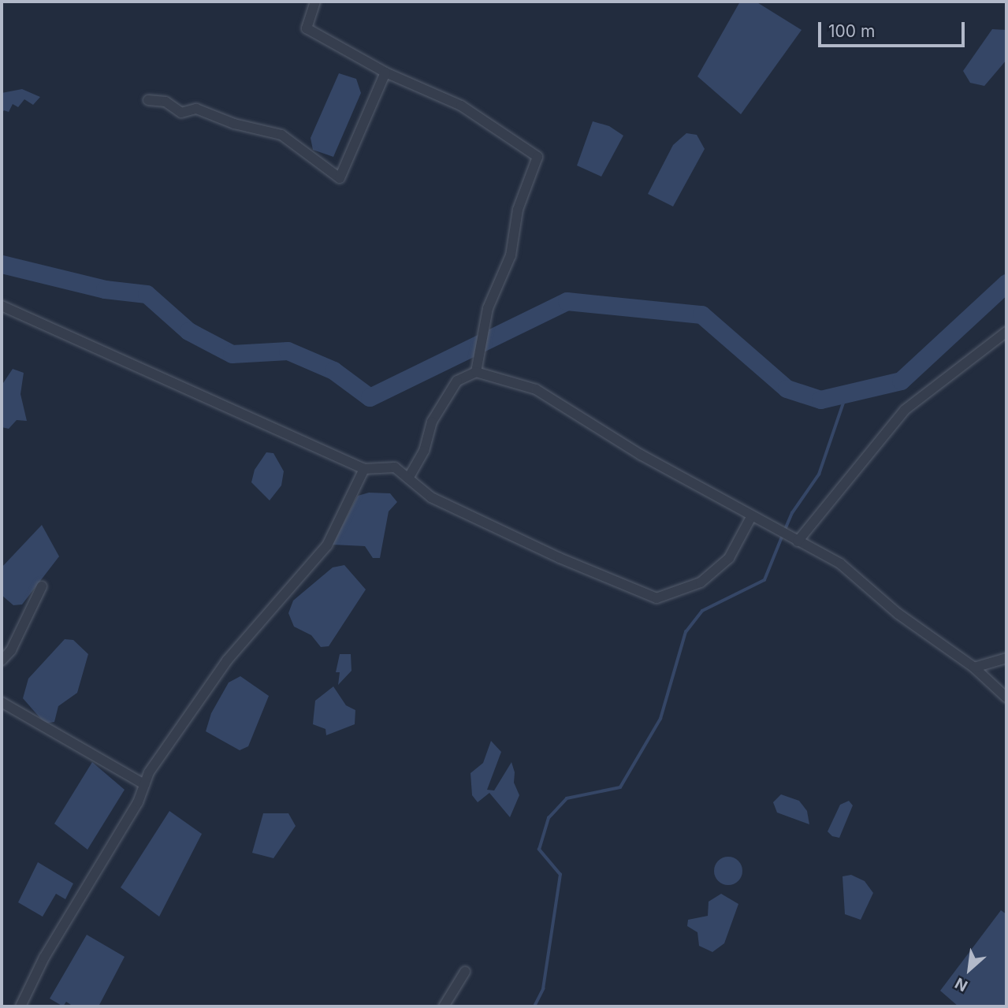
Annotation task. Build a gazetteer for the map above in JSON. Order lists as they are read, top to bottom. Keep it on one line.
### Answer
{"scale_bar":"100 m","north":"bottom left"}
